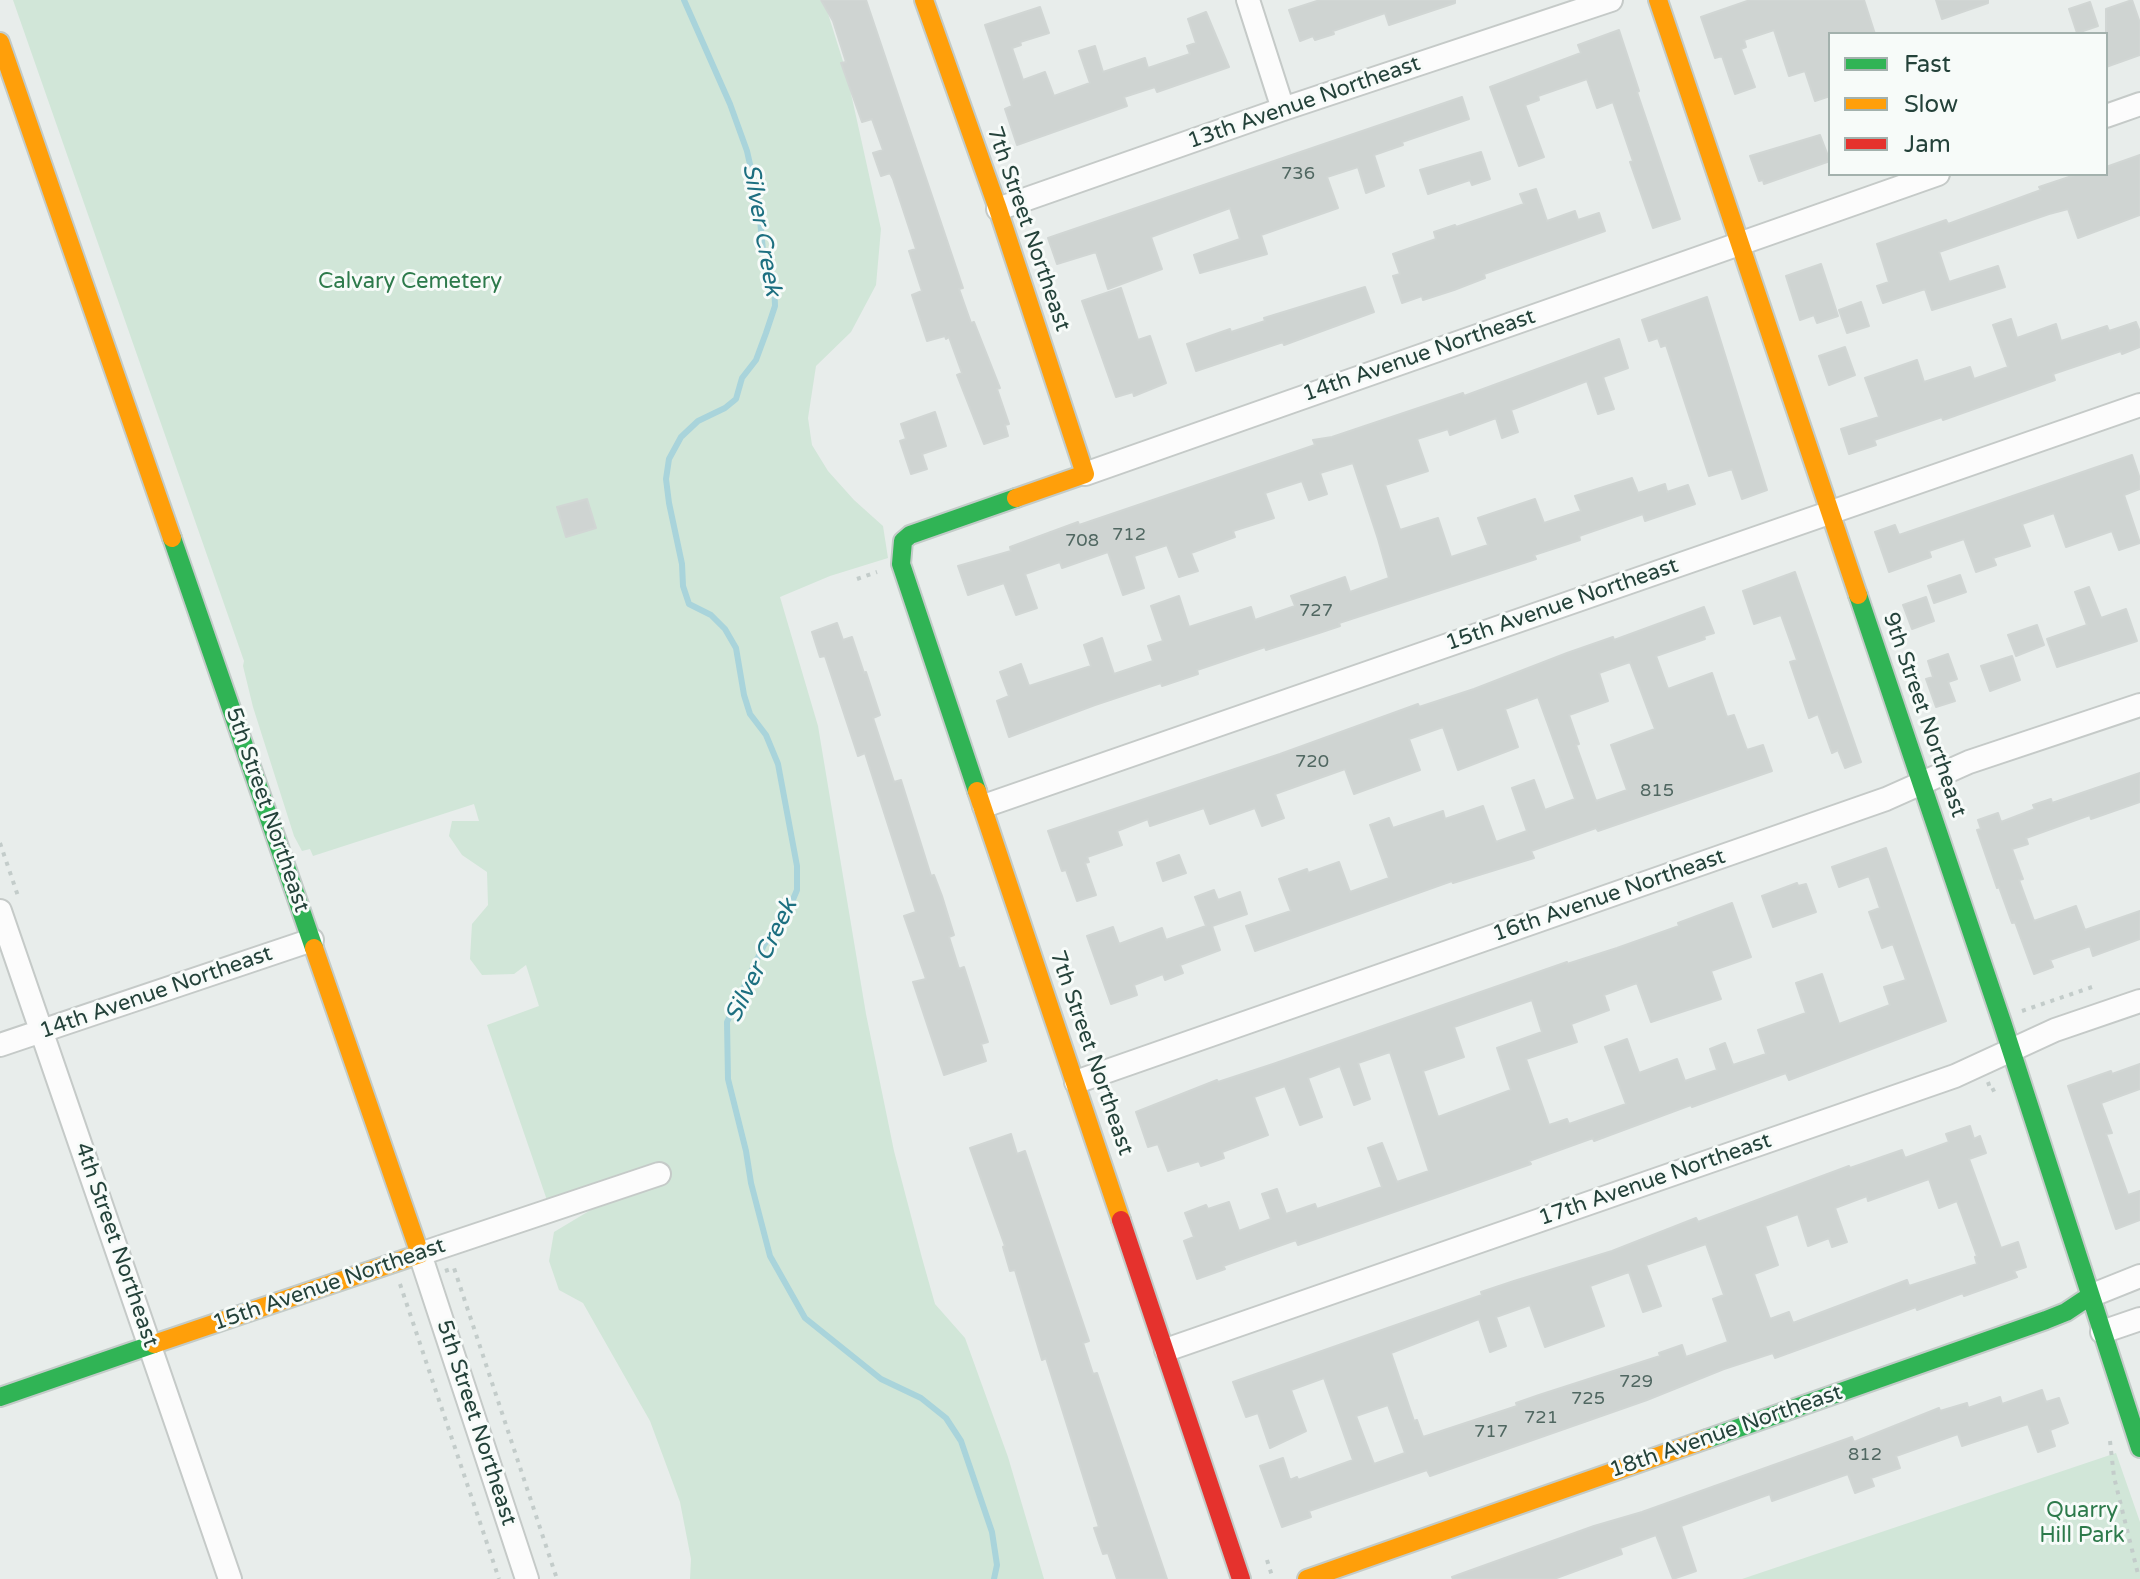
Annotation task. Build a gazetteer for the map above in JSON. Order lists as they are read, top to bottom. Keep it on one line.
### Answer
{"streets":{"street":["13th Avenue Northeast","7th Street Northeast","14th Avenue Northeast","15th Avenue Northeast","9th Street Northeast","5th Street Northeast","16th Avenue Northeast","17th Avenue Northeast","4th Street Northeast","18th Avenue Northeast"]},"crossings":[["13th Avenue Northeast","7th Street Northeast"],["7th Street Northeast","14th Avenue Northeast"],["7th Street Northeast","15th Avenue Northeast"],["7th Street Northeast","16th Avenue Northeast"],["7th Street Northeast","17th Avenue Northeast"],["14th Avenue Northeast","9th Street Northeast"],["14th Avenue Northeast","5th Street Northeast"],["14th Avenue Northeast","4th Street Northeast"],["15th Avenue Northeast","9th Street Northeast"],["15th Avenue Northeast","5th Street Northeast"],["15th Avenue Northeast","4th Street Northeast"],["9th Street Northeast","16th Avenue Northeast"],["9th Street Northeast","17th Avenue Northeast"],["9th Street Northeast","18th Avenue Northeast"]],"water":["Silver Creek"],"parks":["Calvary Cemetery","Quarry Hill Park"],"house_numbers":["736","712","708","727","720","815","729","725","721","717","812"],"legend":["Fast","Slow","Jam"]}
